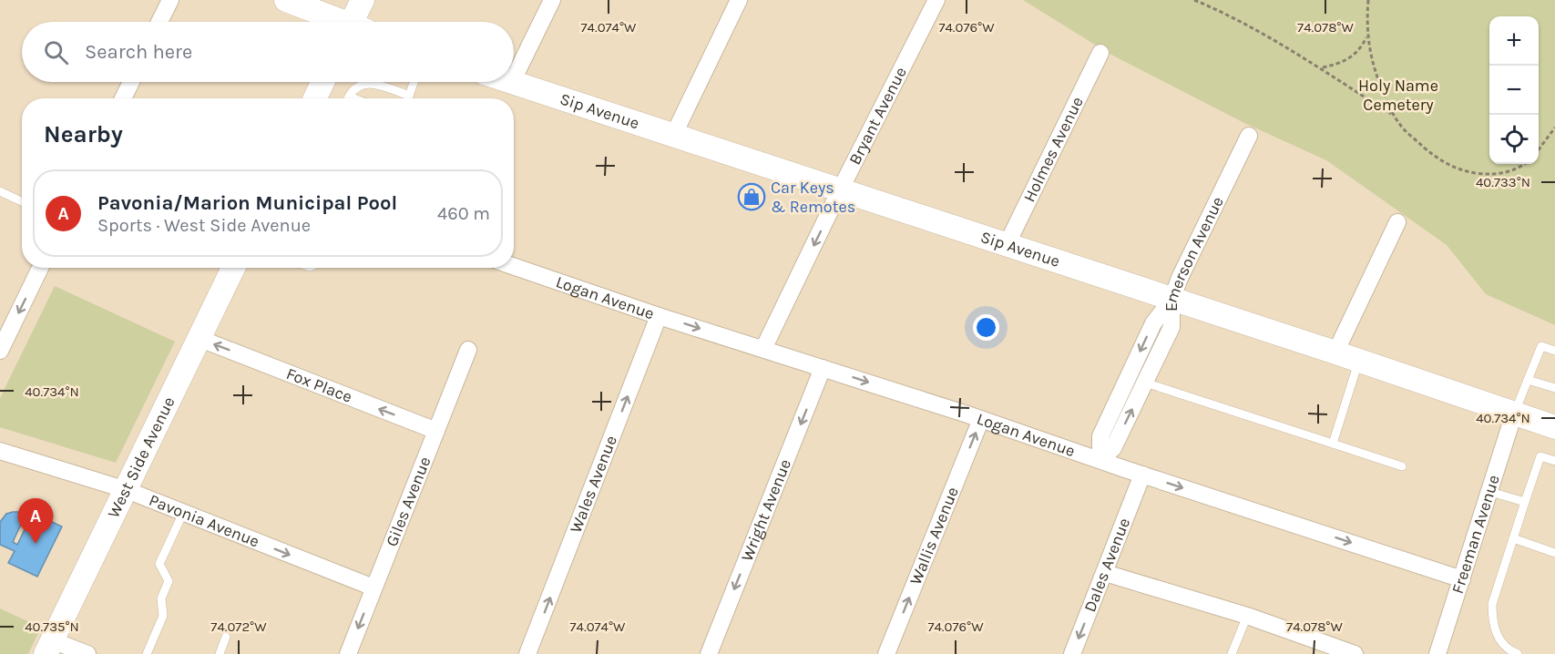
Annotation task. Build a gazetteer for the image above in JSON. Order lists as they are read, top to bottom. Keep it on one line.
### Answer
{"streets":{"street":["Sip Avenue","Bryant Avenue","Holmes Avenue","Emerson Avenue","Logan Avenue","Fox Place","West Side Avenue","Wales Avenue","Giles Avenue","Wright Avenue","Pavonia Avenue","Freeman Avenue","Wallis Avenue","Dales Avenue"]},"crossings":[["Sip Avenue","Bryant Avenue"],["Sip Avenue","Holmes Avenue"],["Sip Avenue","Emerson Avenue"],["Sip Avenue","Freeman Avenue"],["Bryant Avenue","Logan Avenue"],["Emerson Avenue","Logan Avenue"],["Logan Avenue","Wales Avenue"],["Logan Avenue","Wright Avenue"],["Logan Avenue","Freeman Avenue"],["Logan Avenue","Wallis Avenue"],["Logan Avenue","Dales Avenue"],["Fox Place","West Side Avenue"],["Fox Place","Giles Avenue"],["West Side Avenue","Pavonia Avenue"],["Giles Avenue","Pavonia Avenue"]],"one_way":["Bryant Avenue","Fox Place","Wales Avenue","Wright Avenue","Pavonia Avenue","Wallis Avenue","Dales Avenue"],"parks":["Holy Name Cemetery"],"places":{"shop":["Car Keys & Remotes"]},"page":{"map_buttons":["+","−"],"search":"Search here","heading":"Nearby","list":[{"mark":"A","name":"Pavonia/Marion Municipal Pool","note":"Sports · West Side Avenue","value":"460 m"}],"pins":"A"},"coordinates":["74.074°W","74.076°W","74.078°W","40.733°N","40.734°N","74.072°W","40.735°N"]}
